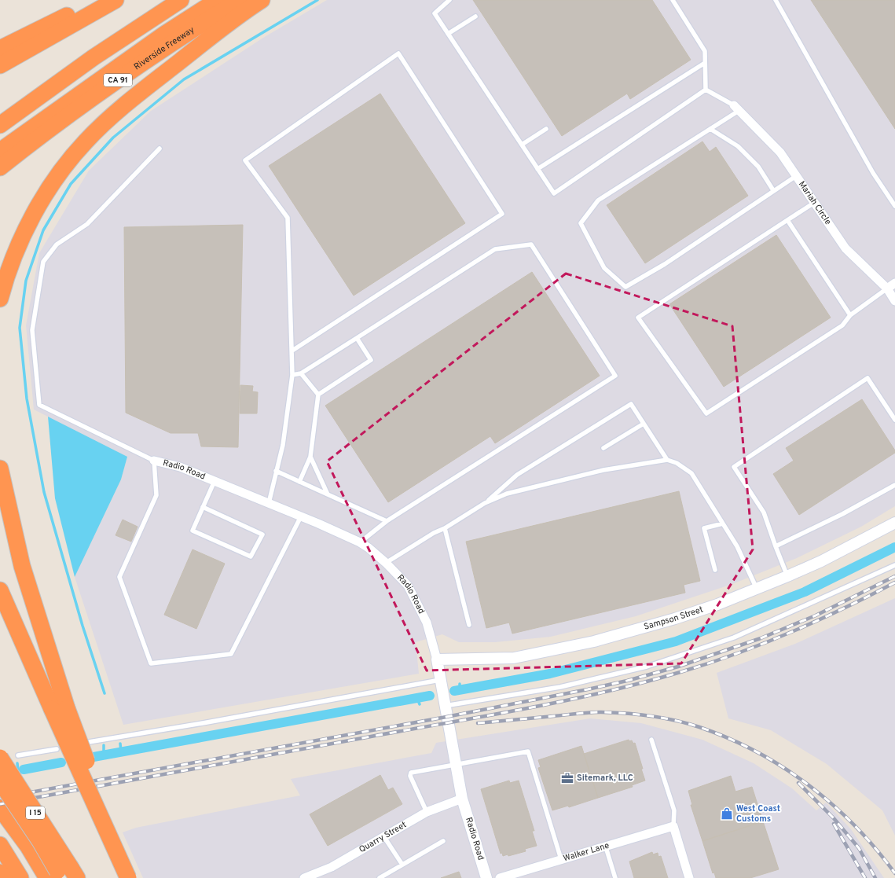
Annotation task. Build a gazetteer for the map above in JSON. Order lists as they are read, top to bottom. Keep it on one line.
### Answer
{"streets":{"highway":["Riverside Freeway","CA 91","I 15"],"street":["Mariah Circle","Radio Road","Sampson Street","Quarry Street","Walker Lane"]},"crossings":[["Radio Road","Sampson Street"],["Radio Road","Quarry Street"]],"places":{"office":["Sitemark, LLC"],"shop":["West Coast Customs"]}}
